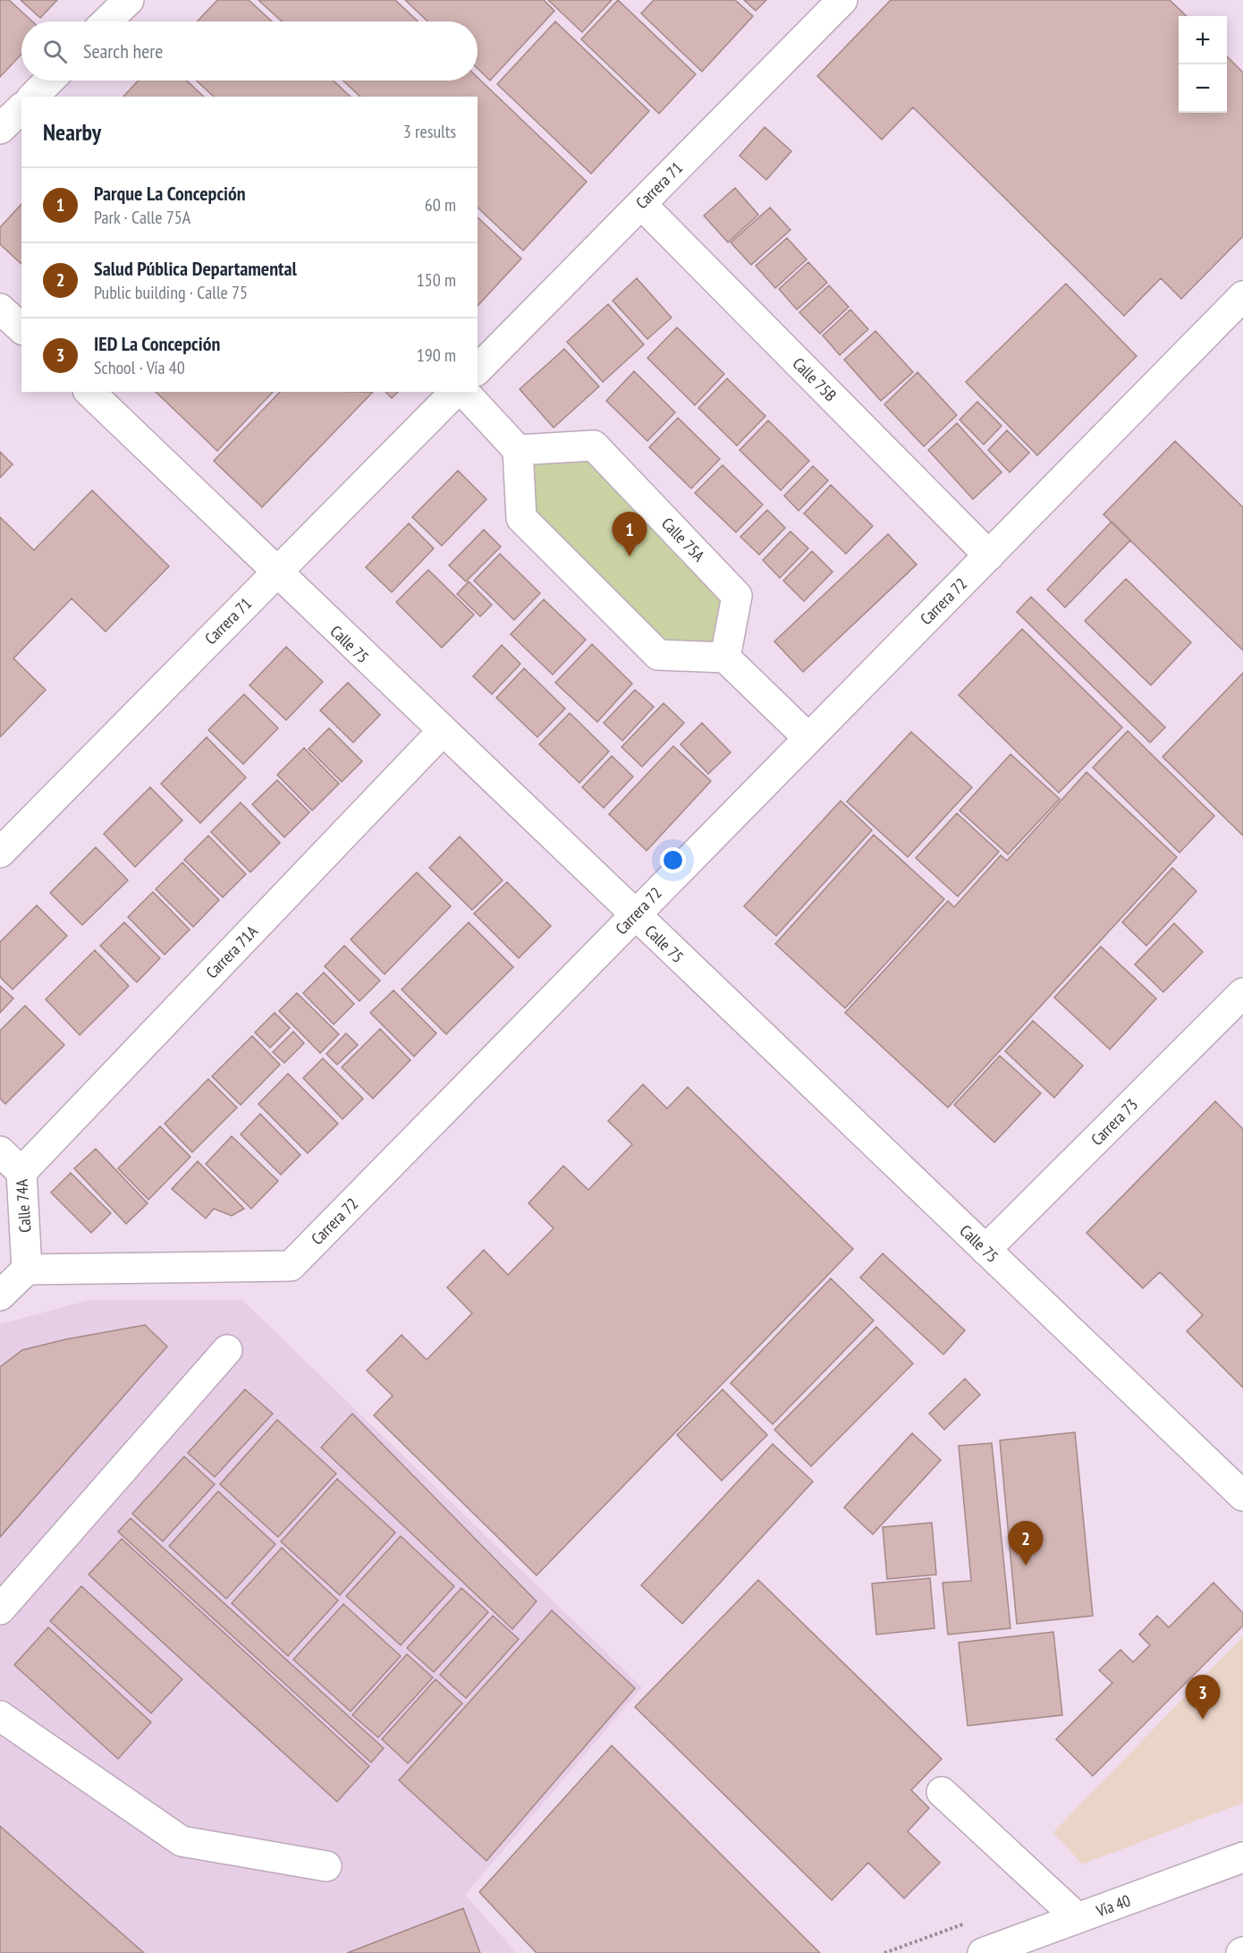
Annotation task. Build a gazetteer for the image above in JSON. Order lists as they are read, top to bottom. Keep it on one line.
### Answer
{"streets":{"main road":["Carrera 71","Calle 75B","Calle 75A","Carrera 72","Calle 75","Carrera 71A","Carrera 73","Calle 74A","Vía 40"]},"crossings":[["Carrera 71","Calle 75B"],["Carrera 71","Calle 75"],["Calle 75B","Carrera 72"],["Carrera 72","Calle 75"],["Carrera 72","Calle 74A"],["Calle 75","Carrera 71A"],["Calle 75","Carrera 73"],["Carrera 71A","Calle 74A"]],"page":{"map_buttons":["+","−"],"search":"Search here","heading":["Nearby","3 results"],"list":[{"mark":"1","name":"Parque La Concepción","note":"Park · Calle 75A","value":"60 m"},{"mark":"2","name":"Salud Pública Departamental","note":"Public building · Calle 75","value":"150 m"},{"mark":"3","name":"IED La Concepción","note":"School · Vía 40","value":"190 m"}],"pins":["1","2","3"]}}
